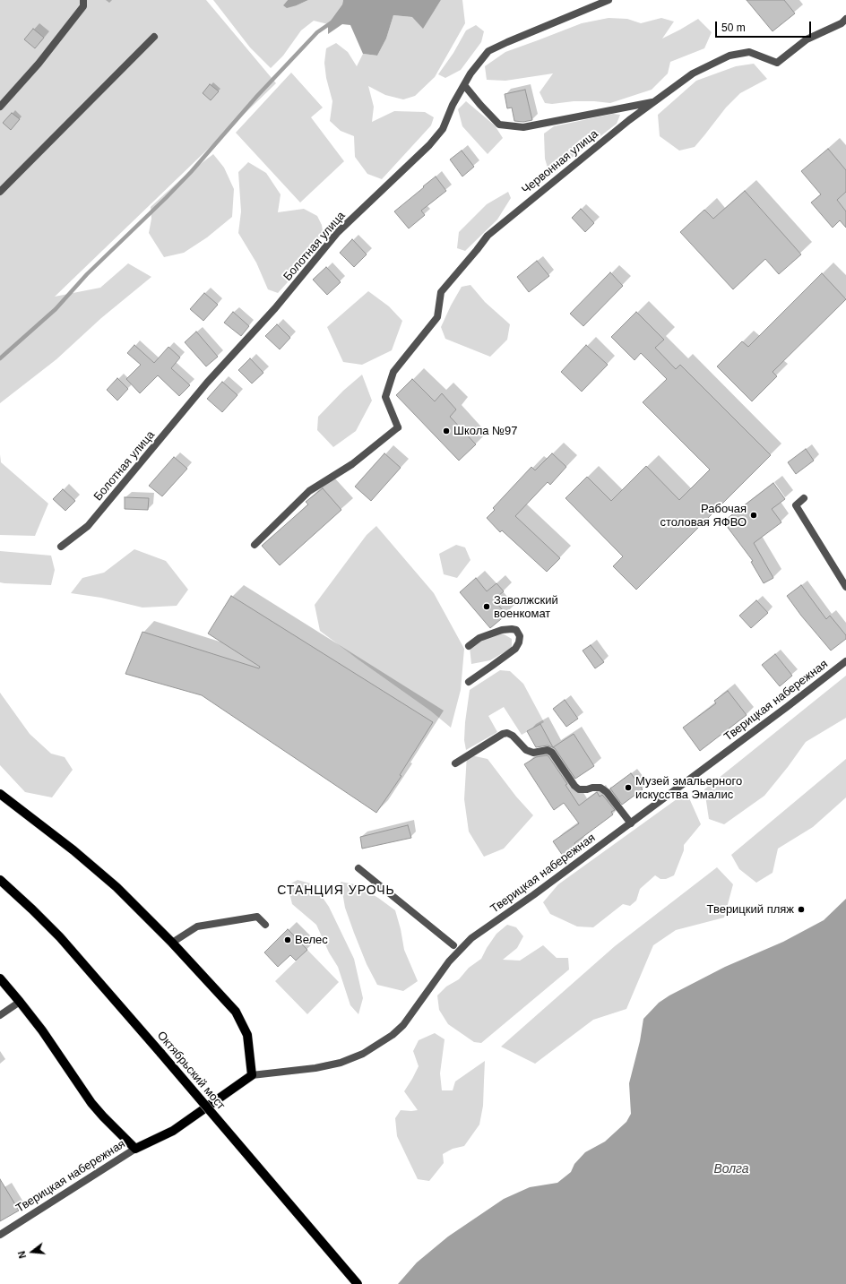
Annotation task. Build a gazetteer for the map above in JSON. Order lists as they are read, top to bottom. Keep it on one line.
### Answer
{"streets":{"main road":["Октябрьский мост"],"street":["Червонная улица","Болотная улица","Тверицкая набережная"]},"districts":["СТАНЦИЯ УРОЧЬ"],"water":["Волга"],"places":["Школа №97","Рабочая столовая ЯФВО","Заволжский военкомат","Музей эмальерного искусства Эмалис","Тверицкий пляж","Велес"],"scale_bar":"50 m","north":"left"}
